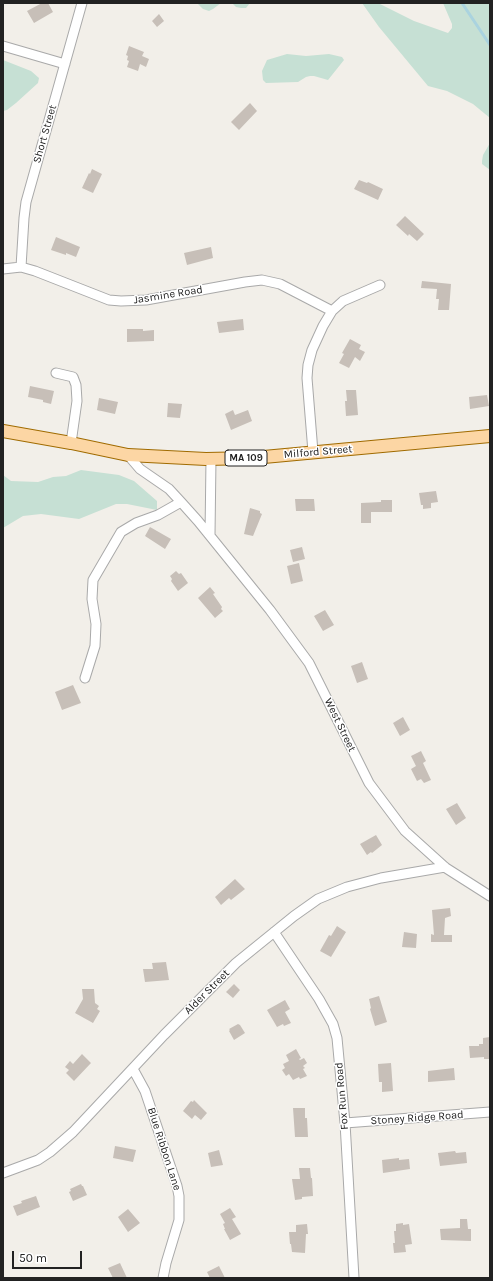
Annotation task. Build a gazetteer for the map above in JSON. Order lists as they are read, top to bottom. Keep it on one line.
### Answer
{"streets":{"main road":["Milford Street","MA 109"],"street":["Short Street","Jasmine Road","West Street","Alder Street","Fox Run Road","Stoney Ridge Road","Blue Ribbon Lane"]},"crossings":[["Short Street","Jasmine Road"],["Milford Street","West Street"],["West Street","Alder Street"],["Alder Street","Fox Run Road"],["Alder Street","Blue Ribbon Lane"],["Fox Run Road","Stoney Ridge Road"]],"scale_bar":"50 m"}
